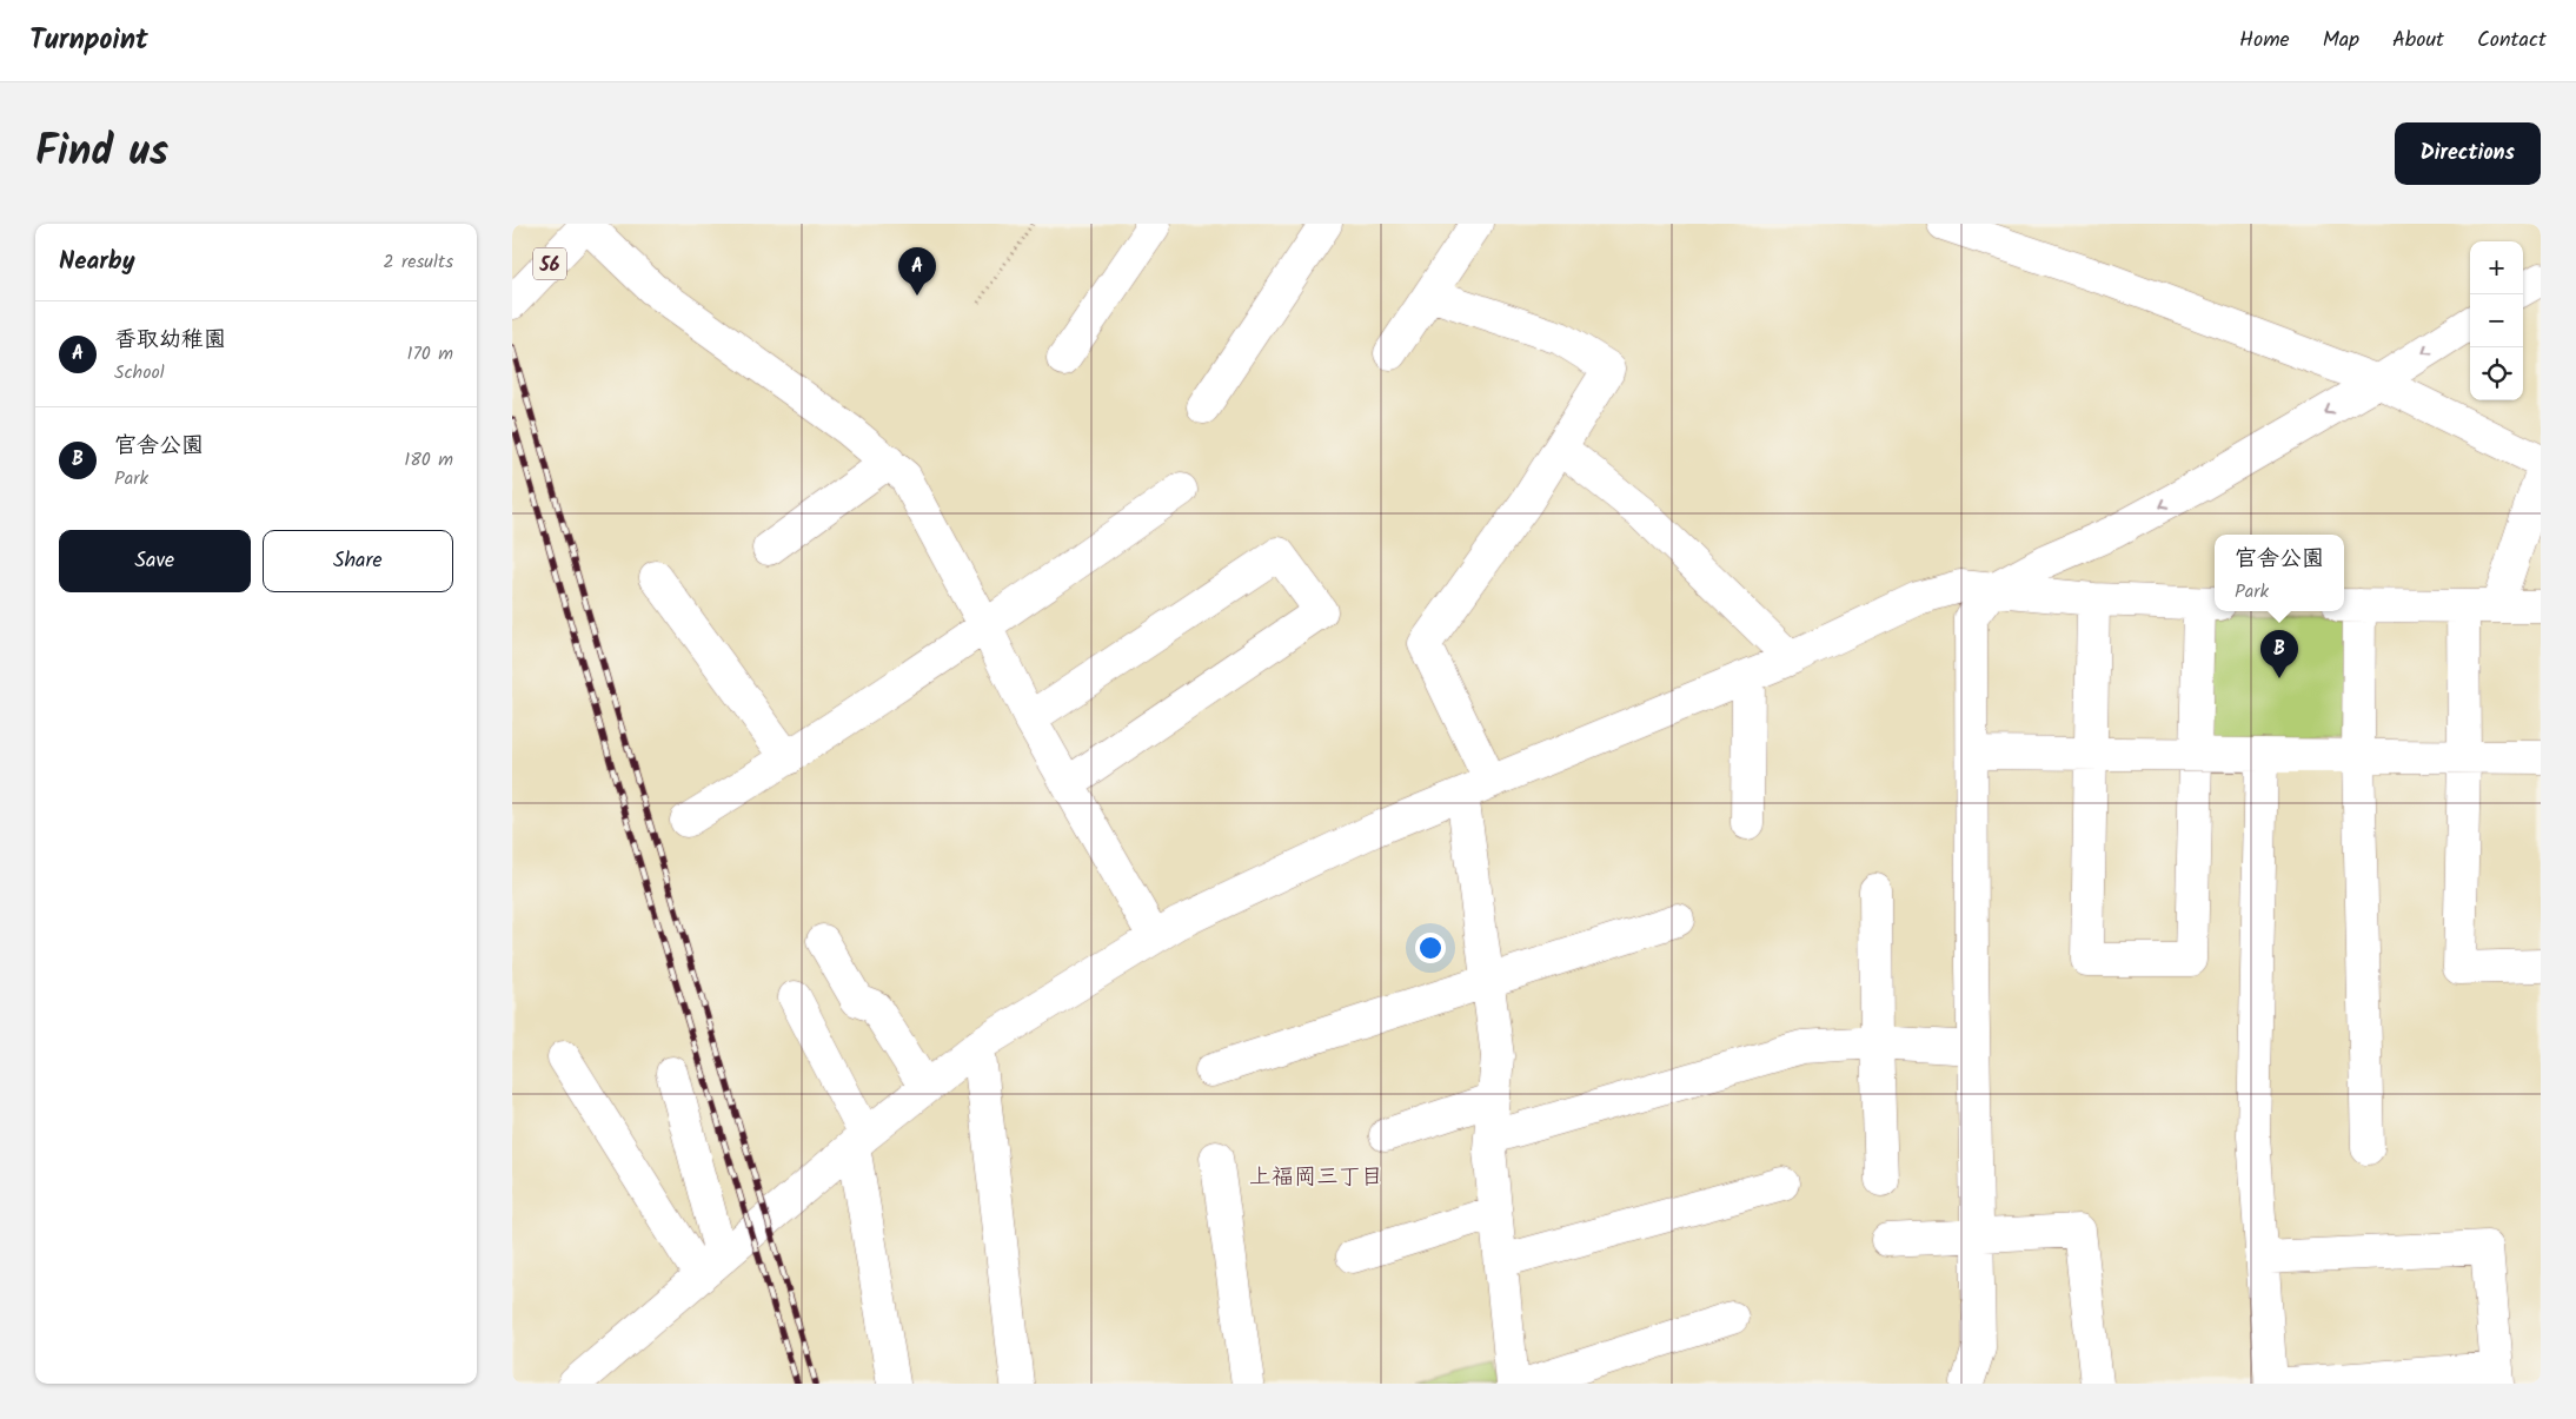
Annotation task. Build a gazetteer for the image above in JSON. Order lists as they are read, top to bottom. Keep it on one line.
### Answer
{"streets":{"street":["56"]},"districts":["上福岡三丁目"],"page":{"header":"Turnpoint","nav":["Home","Map","About","Contact"],"title":"Find us","buttons":["Directions",["Save","Share"]],"heading":["Nearby","2 results"],"map_buttons":["+","−"],"pins":["A","B"],"list":[{"mark":"A","name":"香取幼稚園","note":"School","value":"170 m"},{"mark":"B","name":"官舎公園","note":"Park","value":"180 m"}],"popup":["官舎公園","Park"]}}
